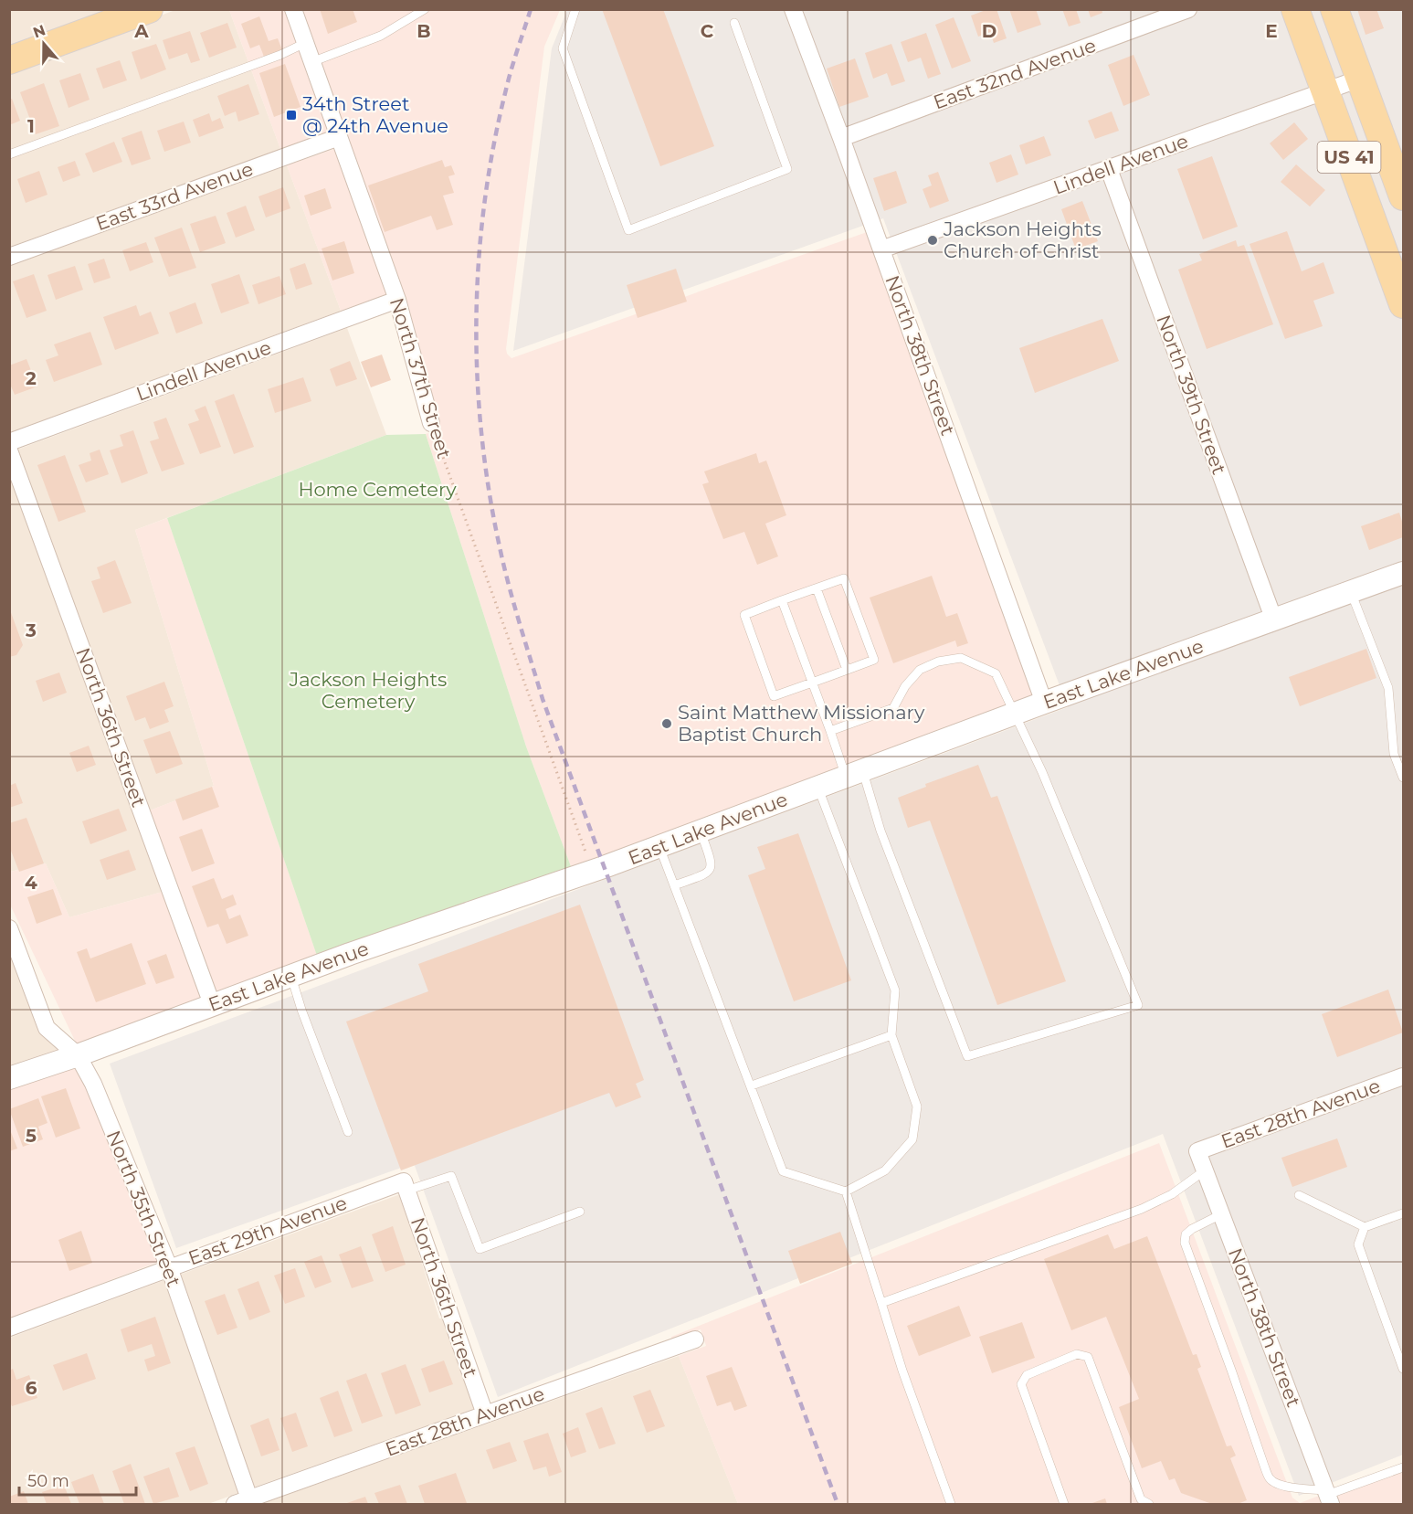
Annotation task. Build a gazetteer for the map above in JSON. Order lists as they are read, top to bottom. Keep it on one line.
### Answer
{"streets":{"main road":["US 41"],"street":["East 32nd Avenue","Lindell Avenue","East 33rd Avenue","North 38th Street","North 37th Street","North 39th Street","East Lake Avenue","North 36th Street","East 28th Avenue","North 35th Street","East 29th Avenue"]},"crossings":[["East 32nd Avenue","North 38th Street"],["US 41","Lindell Avenue"],["Lindell Avenue","North 38th Street"],["Lindell Avenue","North 37th Street"],["Lindell Avenue","North 39th Street"],["East 33rd Avenue","North 37th Street"],["North 38th Street","East Lake Avenue"],["North 38th Street","East 28th Avenue"],["North 37th Street","East Lake Avenue"],["North 39th Street","East Lake Avenue"],["East Lake Avenue","North 36th Street"],["East Lake Avenue","North 35th Street"],["North 36th Street","East 28th Avenue"],["North 36th Street","East 29th Avenue"],["East 28th Avenue","North 35th Street"],["North 35th Street","East 29th Avenue"]],"parks":["Home Cemetery","Jackson Heights Cemetery"],"places":{"transit":["34th Street @ 24th Avenue"],"other":["Jackson Heights Church of Christ","Saint Matthew Missionary Baptist Church"]},"scale_bar":"50 m","north":"top","grid":{"columns":["A","B","C","D","E"],"rows":["1","2","3","4","5","6"]}}
